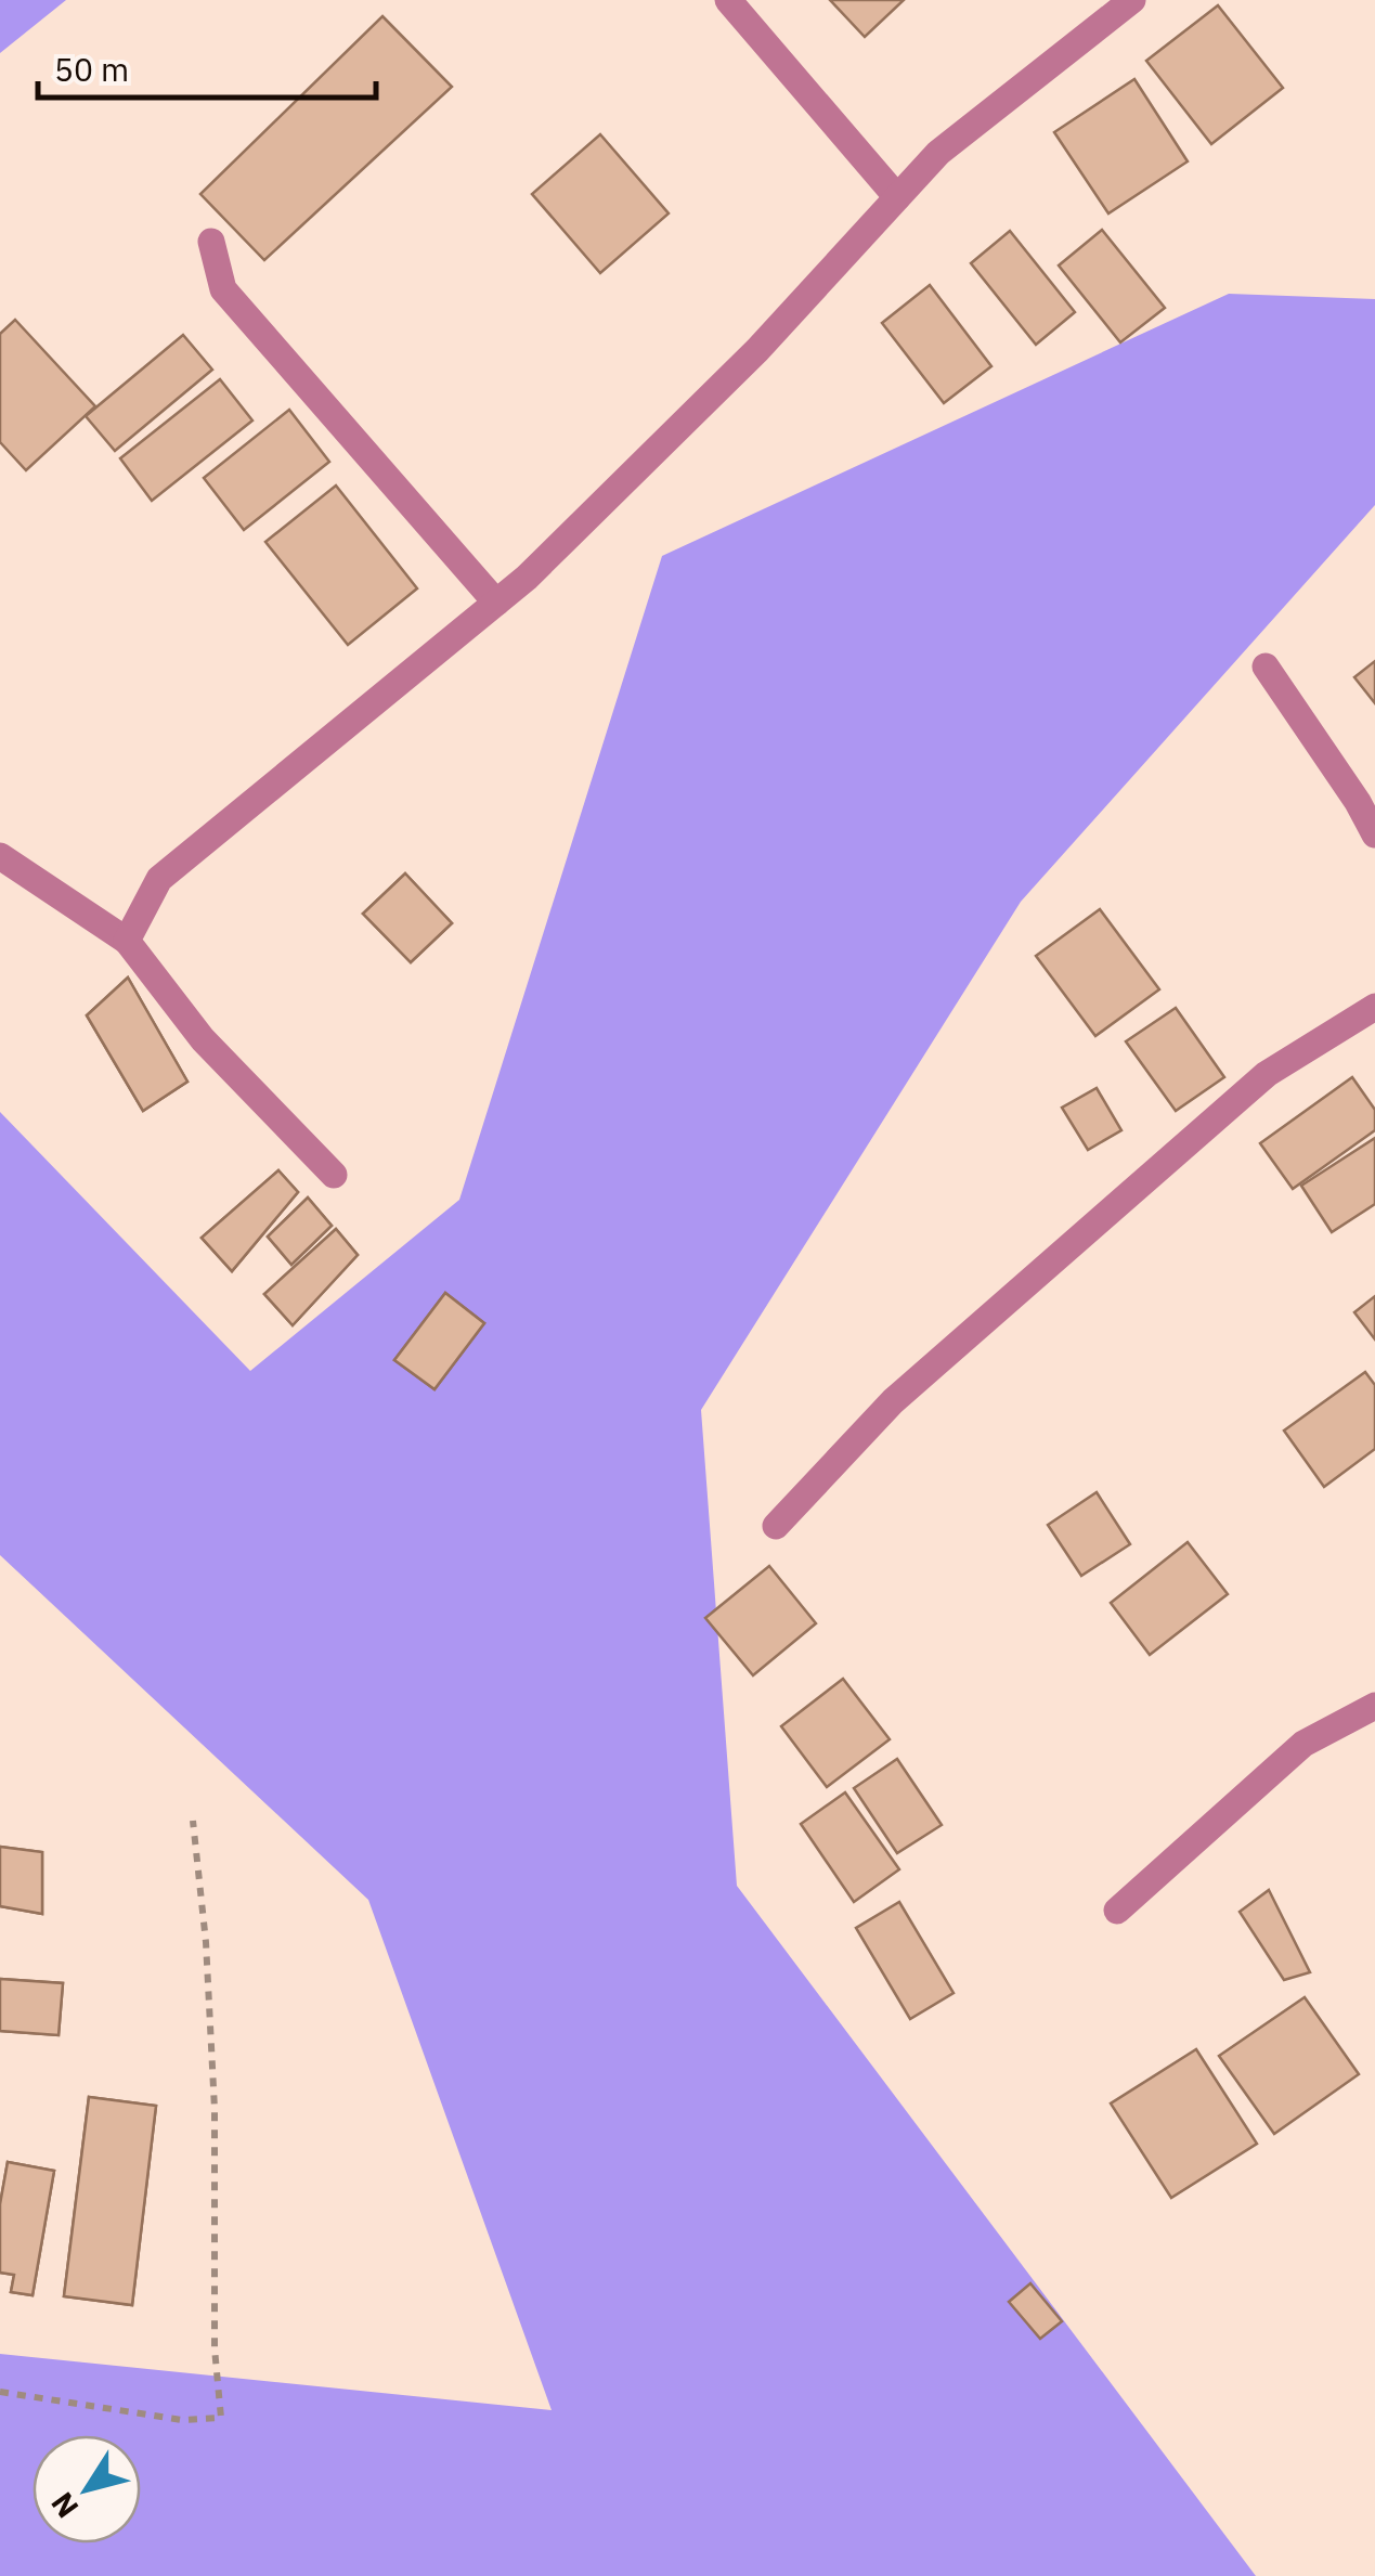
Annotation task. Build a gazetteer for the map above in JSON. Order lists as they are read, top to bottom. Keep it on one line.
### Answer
{"scale_bar":"50 m","north":"bottom left"}
